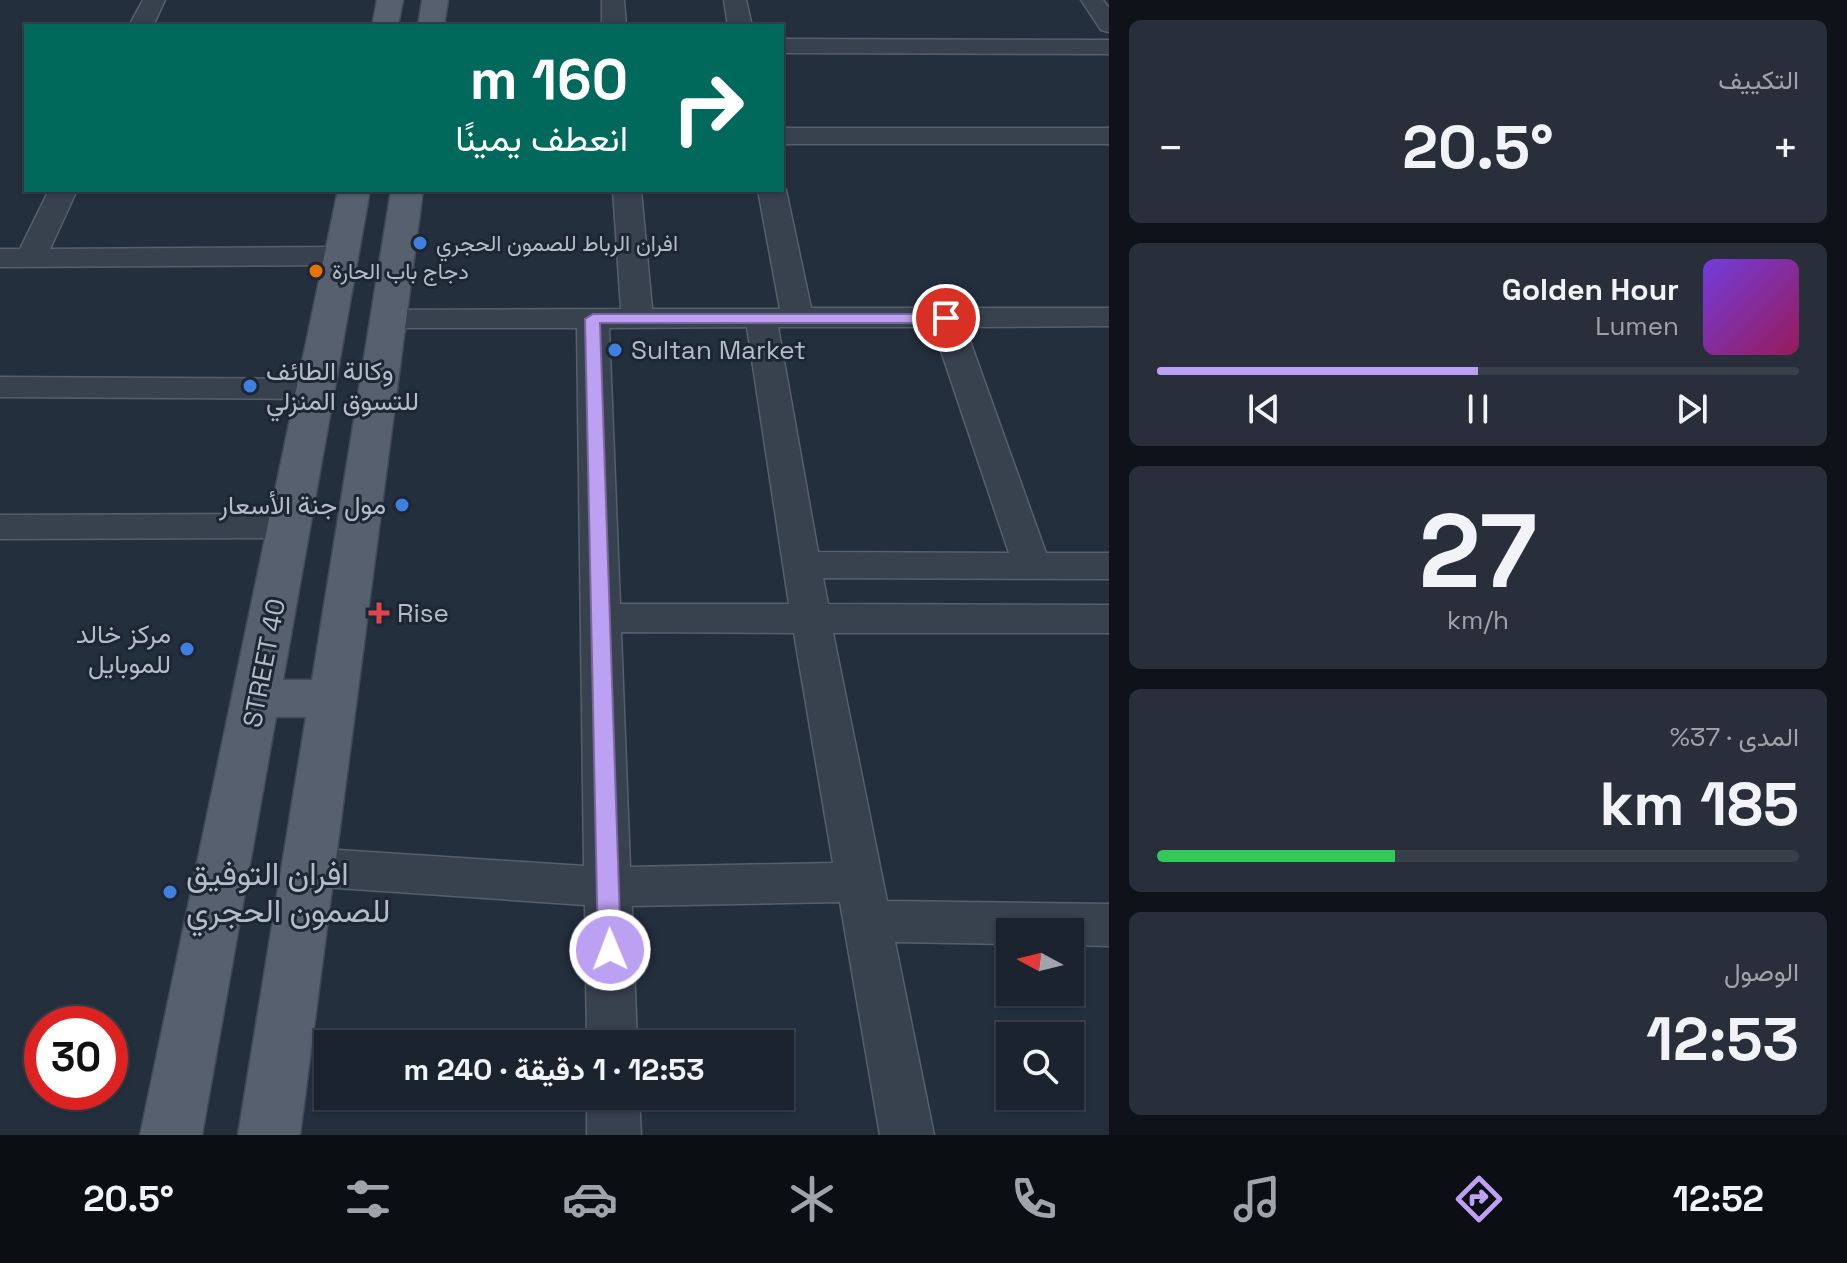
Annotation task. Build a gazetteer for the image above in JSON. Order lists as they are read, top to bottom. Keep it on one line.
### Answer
{"streets":{"main road":["STREET 40"]},"places":{"other":["افران الرباط للصمون الحجري","دجاج باب الحارة","Sultan Market","وكالة الطائف للتسوق المنزلي","مول جنة الأسعار","مركز خالد للموبايل","افران التوفيق للصمون الحجري"],"health":["Rise"]},"north":"left","page":{"tile":["التكييف",["27","km/h"],["المدى · 37%","185 km"],["الوصول","12:53"]],"turn":["160 m","انعطف يمينًا"],"heat":["−","20.5°","+"],"song":["Golden Hour","Lumen"],"limit":"30","trip":"12:53 · 1 دقيقة · 240 m","tabs":["12:52","20.5°"]}}
